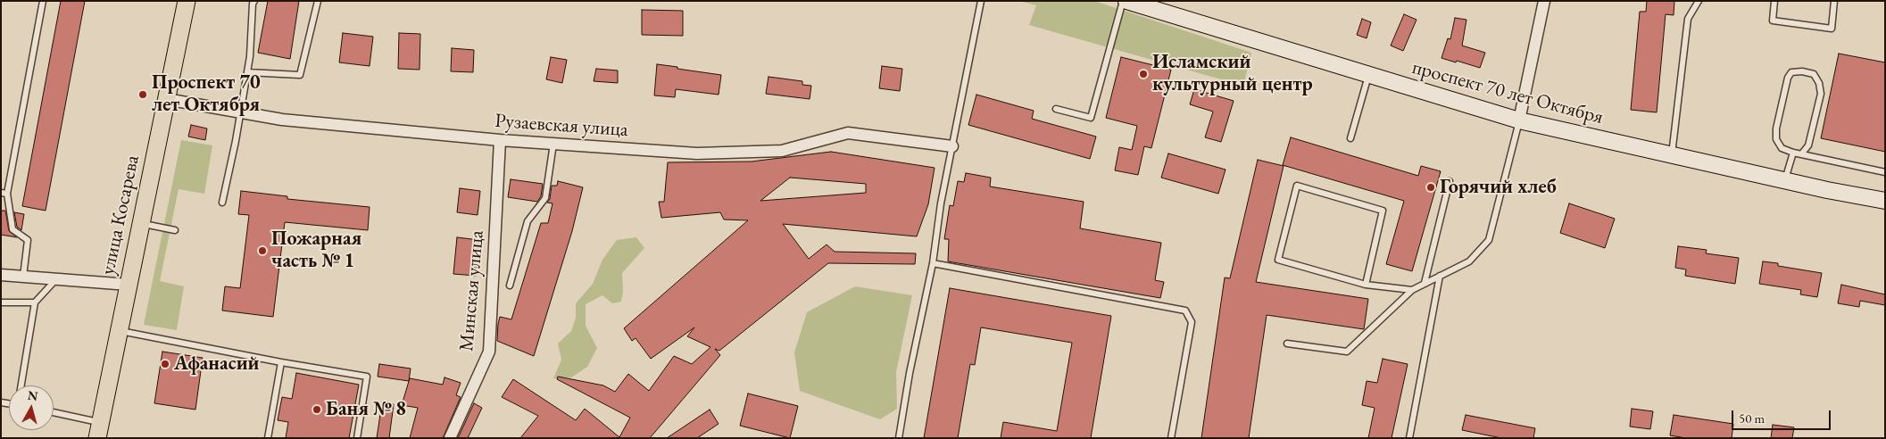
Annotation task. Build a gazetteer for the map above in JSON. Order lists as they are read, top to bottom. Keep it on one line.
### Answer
{"streets":{"main road":["проспект 70 лет Октября","улица Косарева"],"street":["Рузаевская улица","Минская улица"]},"crossings":[["Рузаевская улица","улица Косарева"],["Рузаевская улица","Минская улица"]],"places":["Исламский культурный центр","Проспект 70 лет Октября","Горячий хлеб","Пожарная часть № 1","Афанасий","Баня № 8"],"scale_bar":"50 m","north":"top"}
